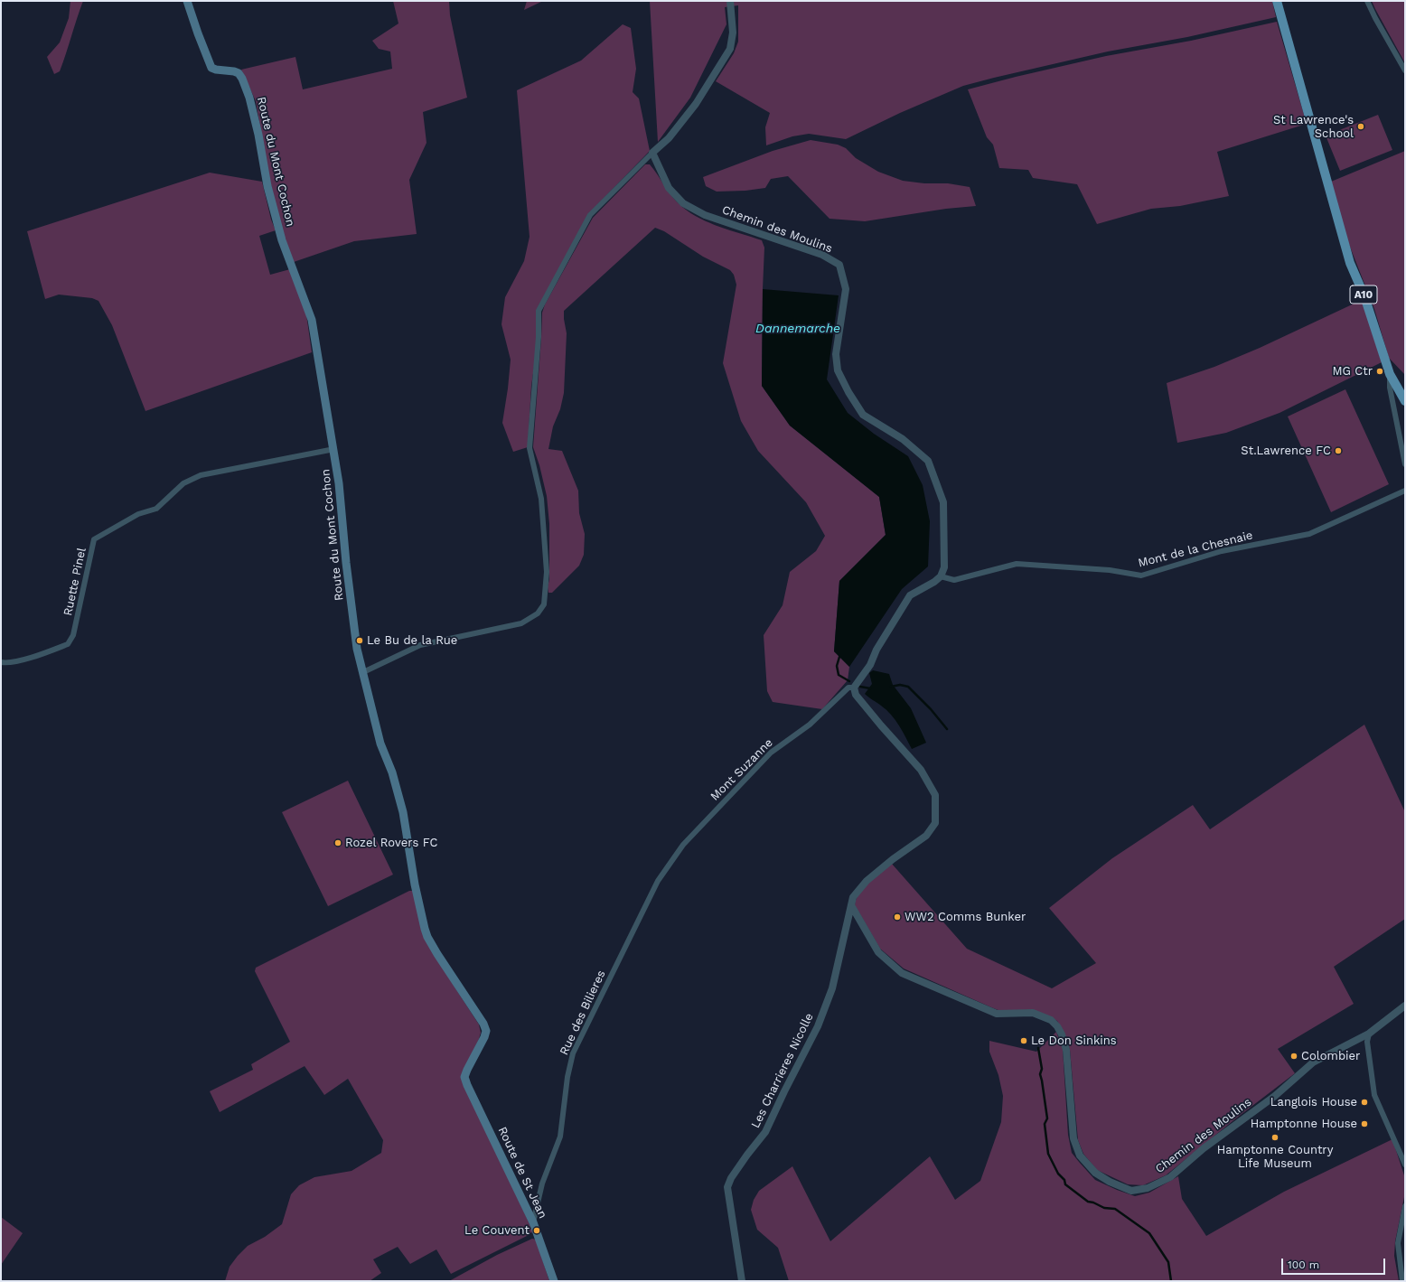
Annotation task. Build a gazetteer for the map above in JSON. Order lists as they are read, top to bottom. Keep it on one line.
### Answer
{"streets":{"main road":["Route du Mont Cochon","A10","Route de St Jean"],"street":["Chemin des Moulins","Mont de la Chesnaie","Ruette Pinel","Mont Suzanne","Rue des Bilieres","Les Charrieres Nicolle"]},"crossings":[["Route du Mont Cochon","Ruette Pinel"],["Route du Mont Cochon","Route de St Jean"],["Chemin des Moulins","Mont de la Chesnaie"],["Chemin des Moulins","Les Charrieres Nicolle"],["Mont Suzanne","Rue des Bilieres"],["Rue des Bilieres","Route de St Jean"]],"water":["Dannemarche"],"places":["St Lawrence's School","MG Ctr","St.Lawrence FC","Le Bu de la Rue","Rozel Rovers FC","WW2 Comms Bunker","Le Don Sinkins","Colombier","Langlois House","Hamptonne House","Hamptonne Country Life Museum","Le Couvent"],"scale_bar":"100 m"}
